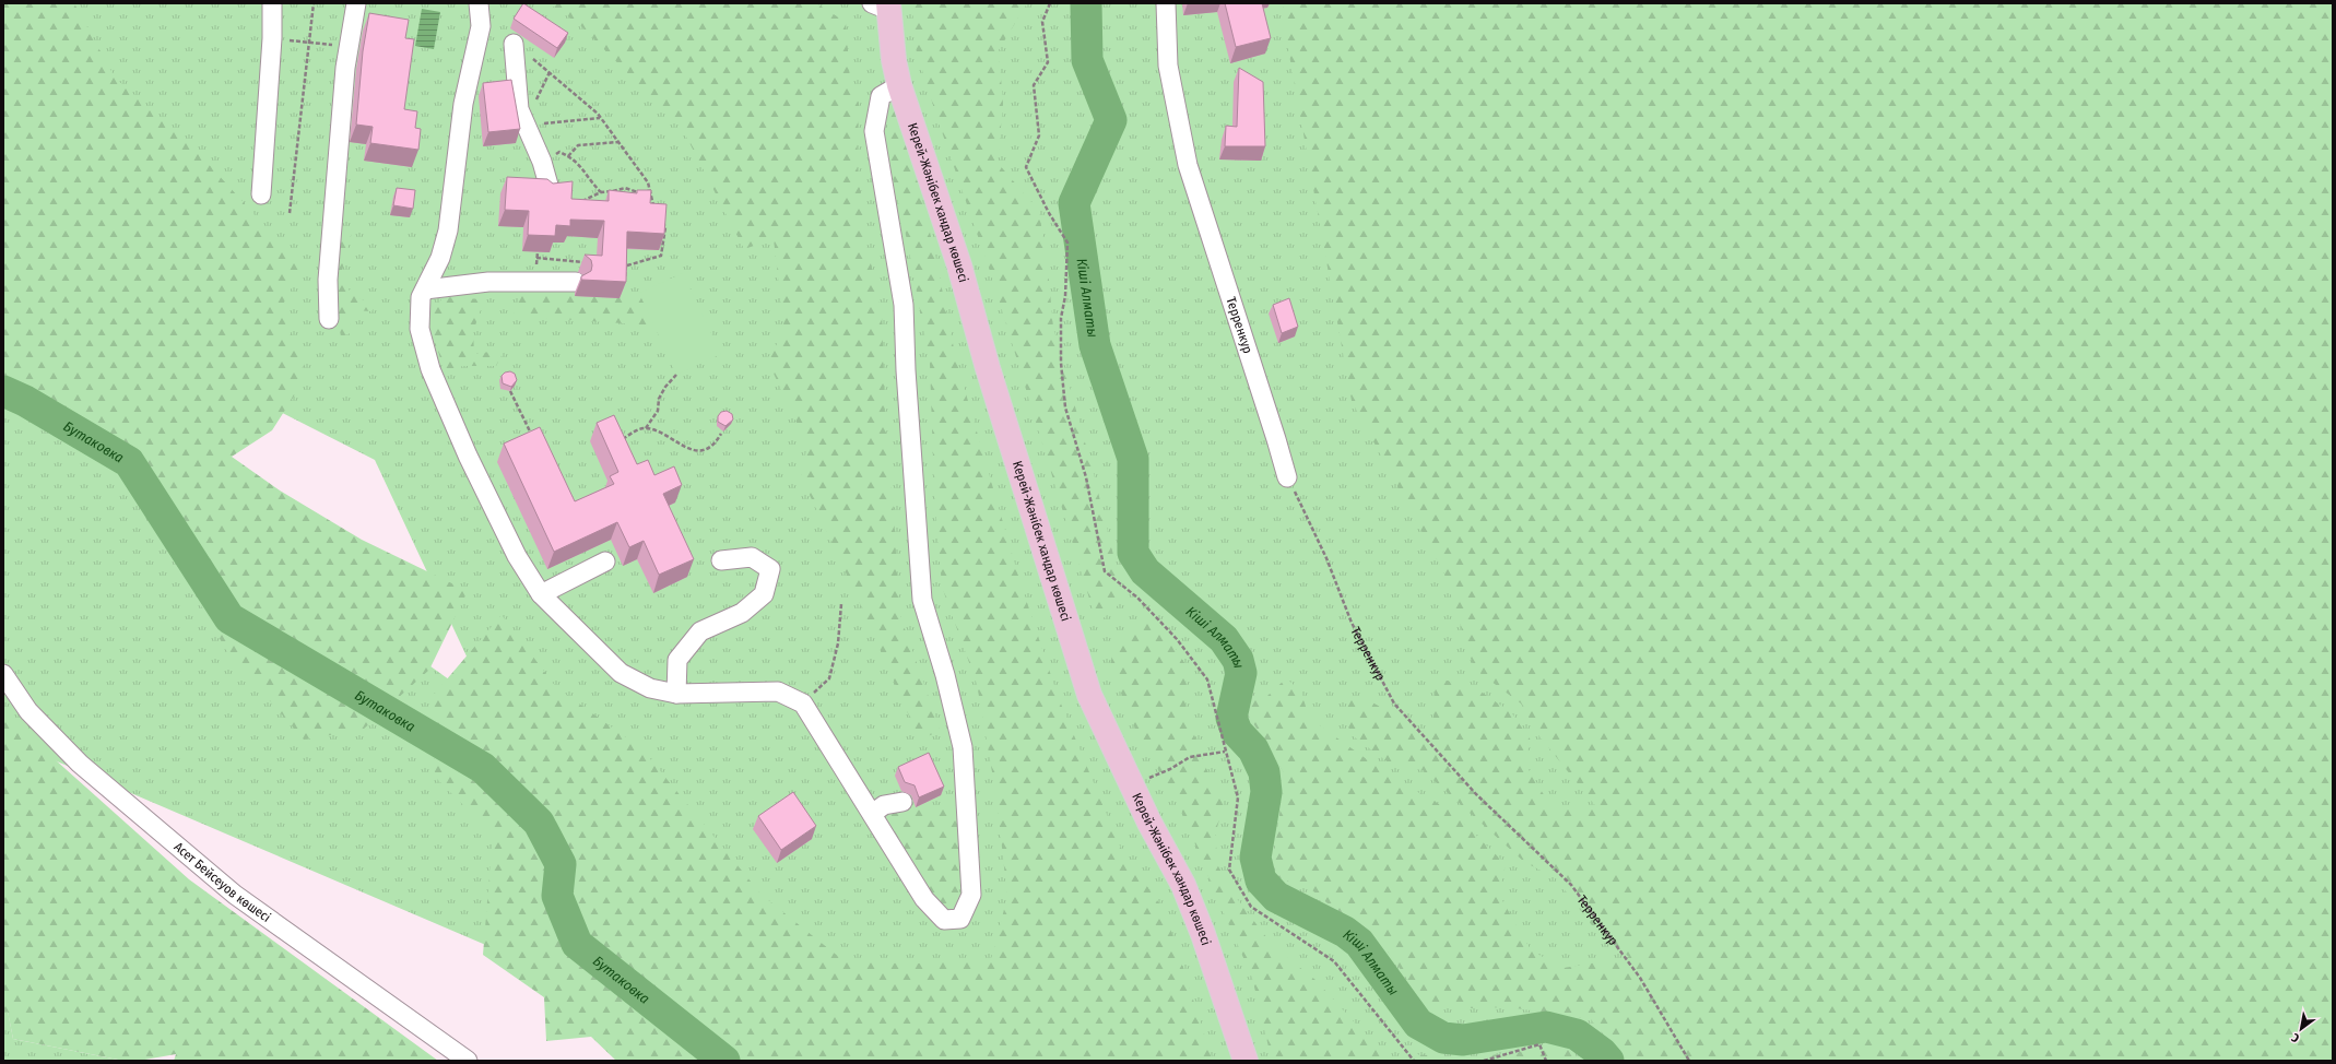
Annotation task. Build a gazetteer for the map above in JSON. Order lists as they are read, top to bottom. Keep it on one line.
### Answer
{"streets":{"main road":["Керей-Жәнібек хандар көшесі"],"street":["Терренкур","Асет Бейсеуов көшесі"]},"water":["Кіші Алматы","Бутаковка"],"north":"bottom left"}
